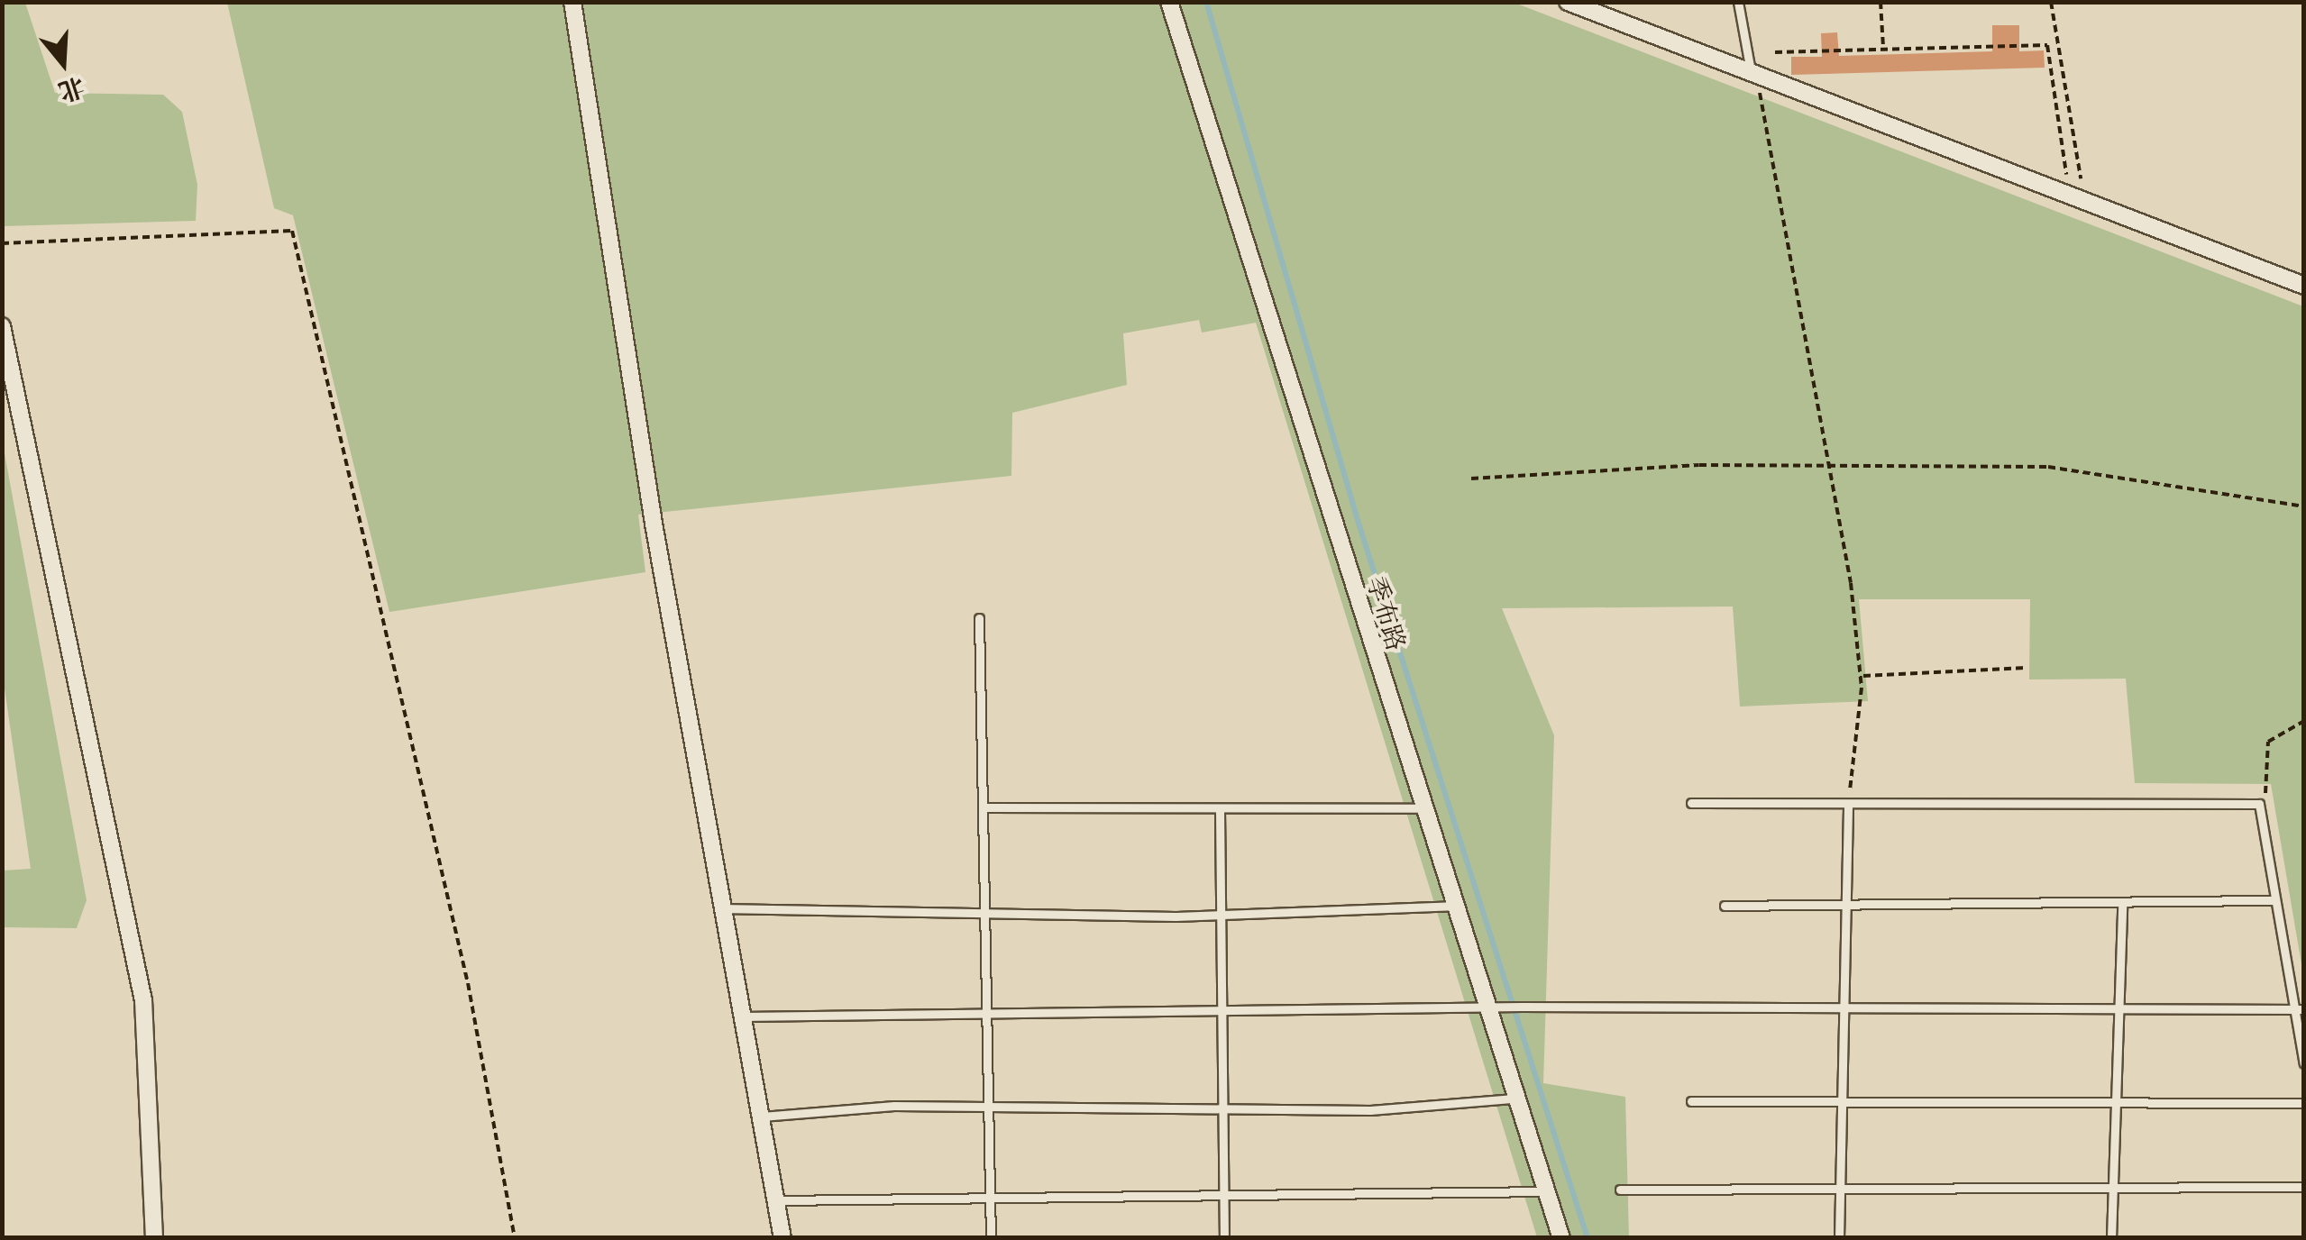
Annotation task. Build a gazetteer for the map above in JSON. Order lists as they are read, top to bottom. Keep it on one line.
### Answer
{"streets":{"street":["季布路"]},"north":"bottom"}
